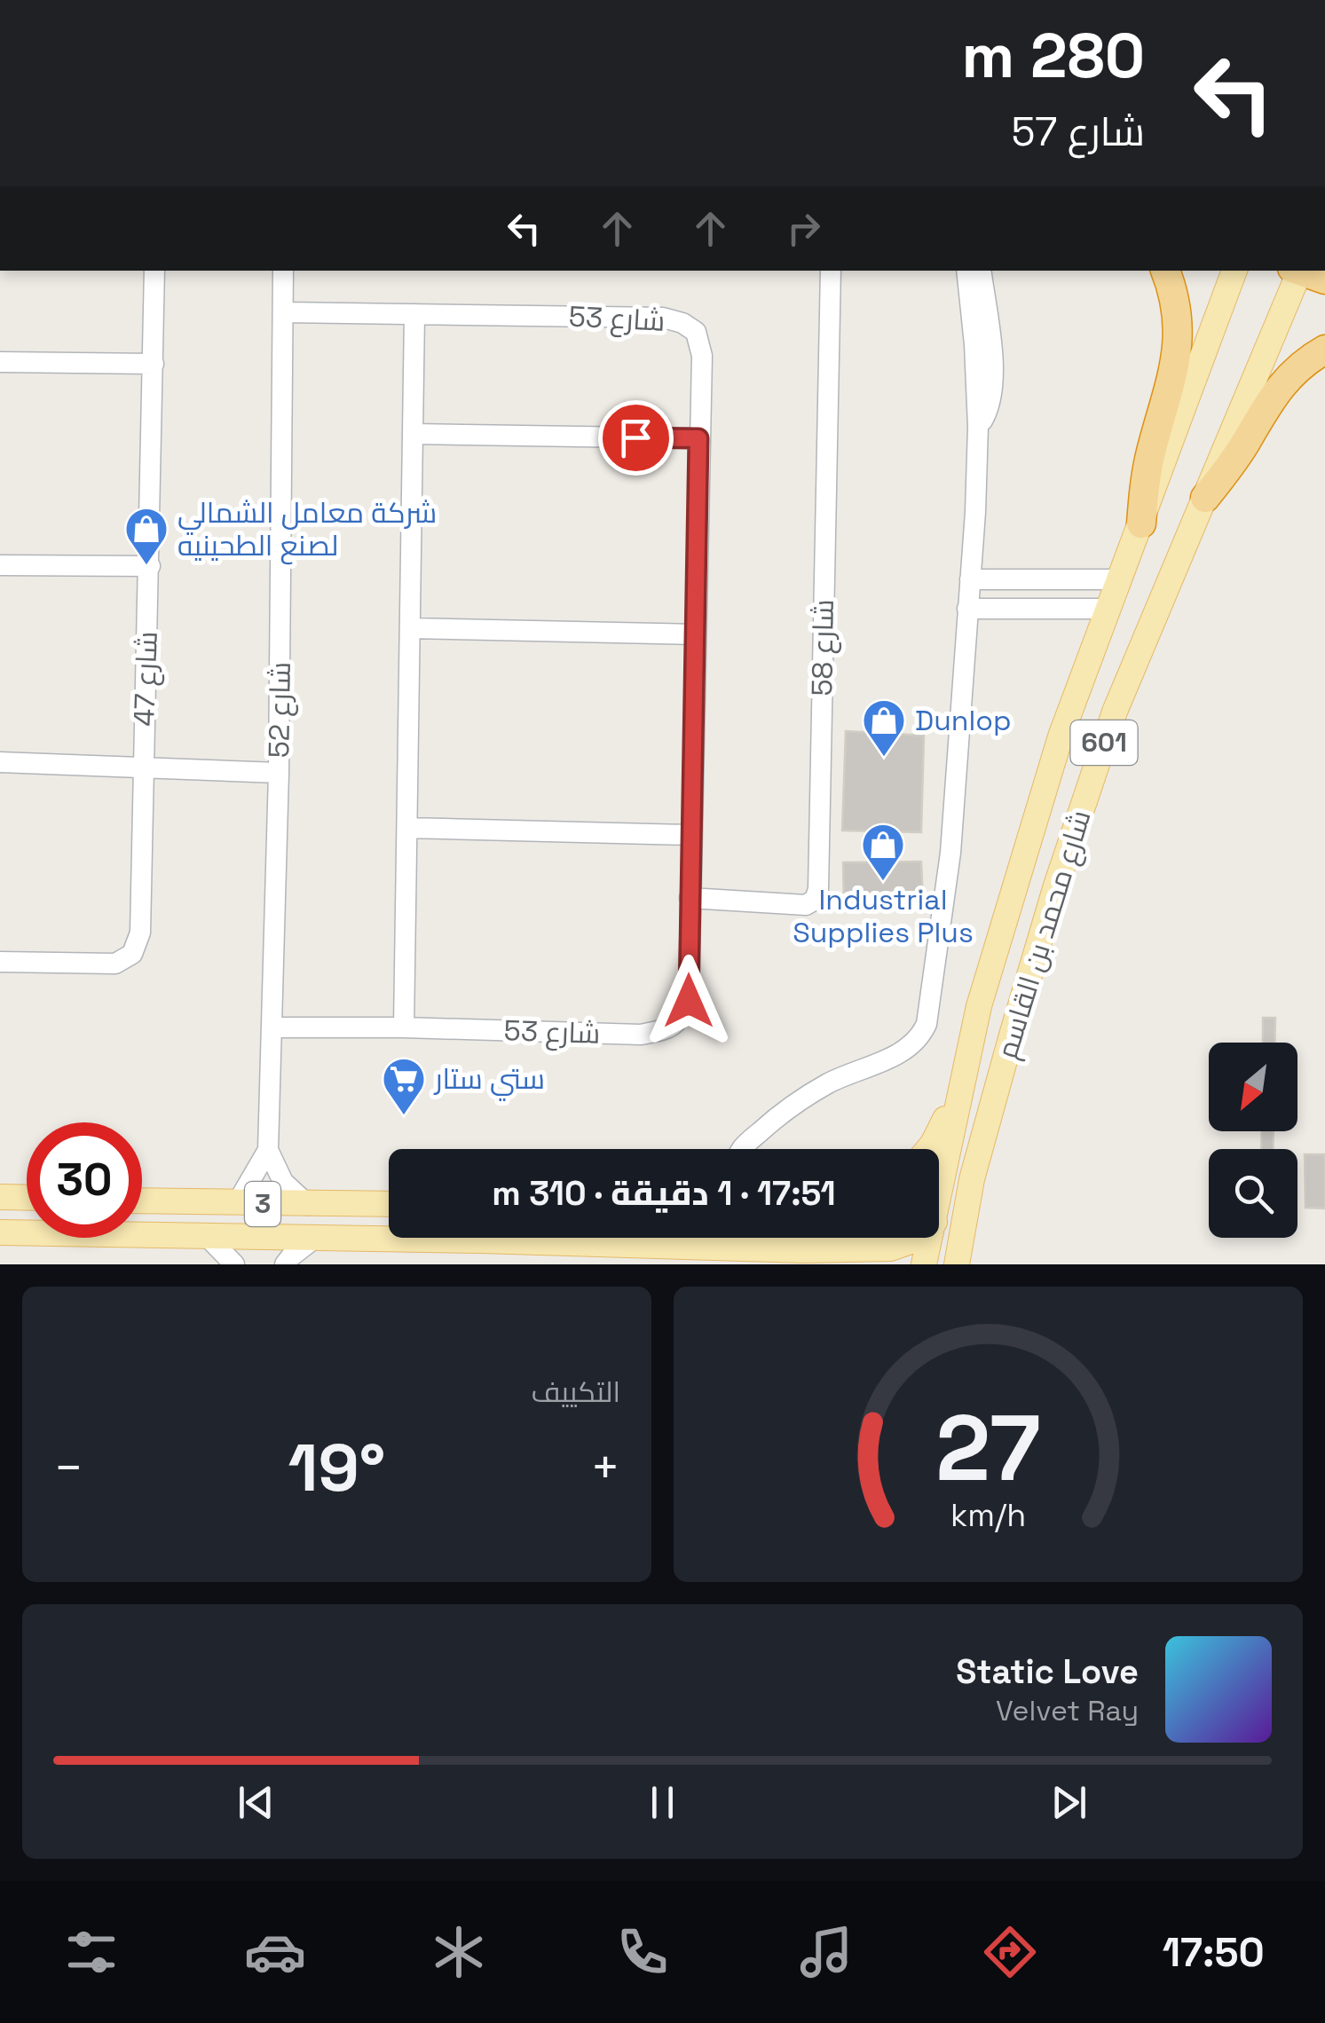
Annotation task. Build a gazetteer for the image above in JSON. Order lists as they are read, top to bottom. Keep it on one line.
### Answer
{"streets":{"main road":["601","شارع محمد بن القاسم","3"],"street":["شارع 53","شارع 58","شارع 47","شارع 52"]},"crossings":[["شارع 53","شارع 58"],["شارع 53","شارع 52"],["شارع 52","3"]],"places":{"shop":["شركة معامل الشمالي لصنع الطحينيه","Dunlop","Industrial Supplies Plus"],"supermarket":["ستي ستار"]},"north":"bottom left","page":{"turn":["280 m","شارع 57"],"limit":"30","trip":"17:51 · 1 دقيقة · 310 m","tile":"التكييف","heat":["−","19°","+"],"song":["Static Love","Velvet Ray"],"tabs":"17:50","gauge":["27","km/h"]}}
